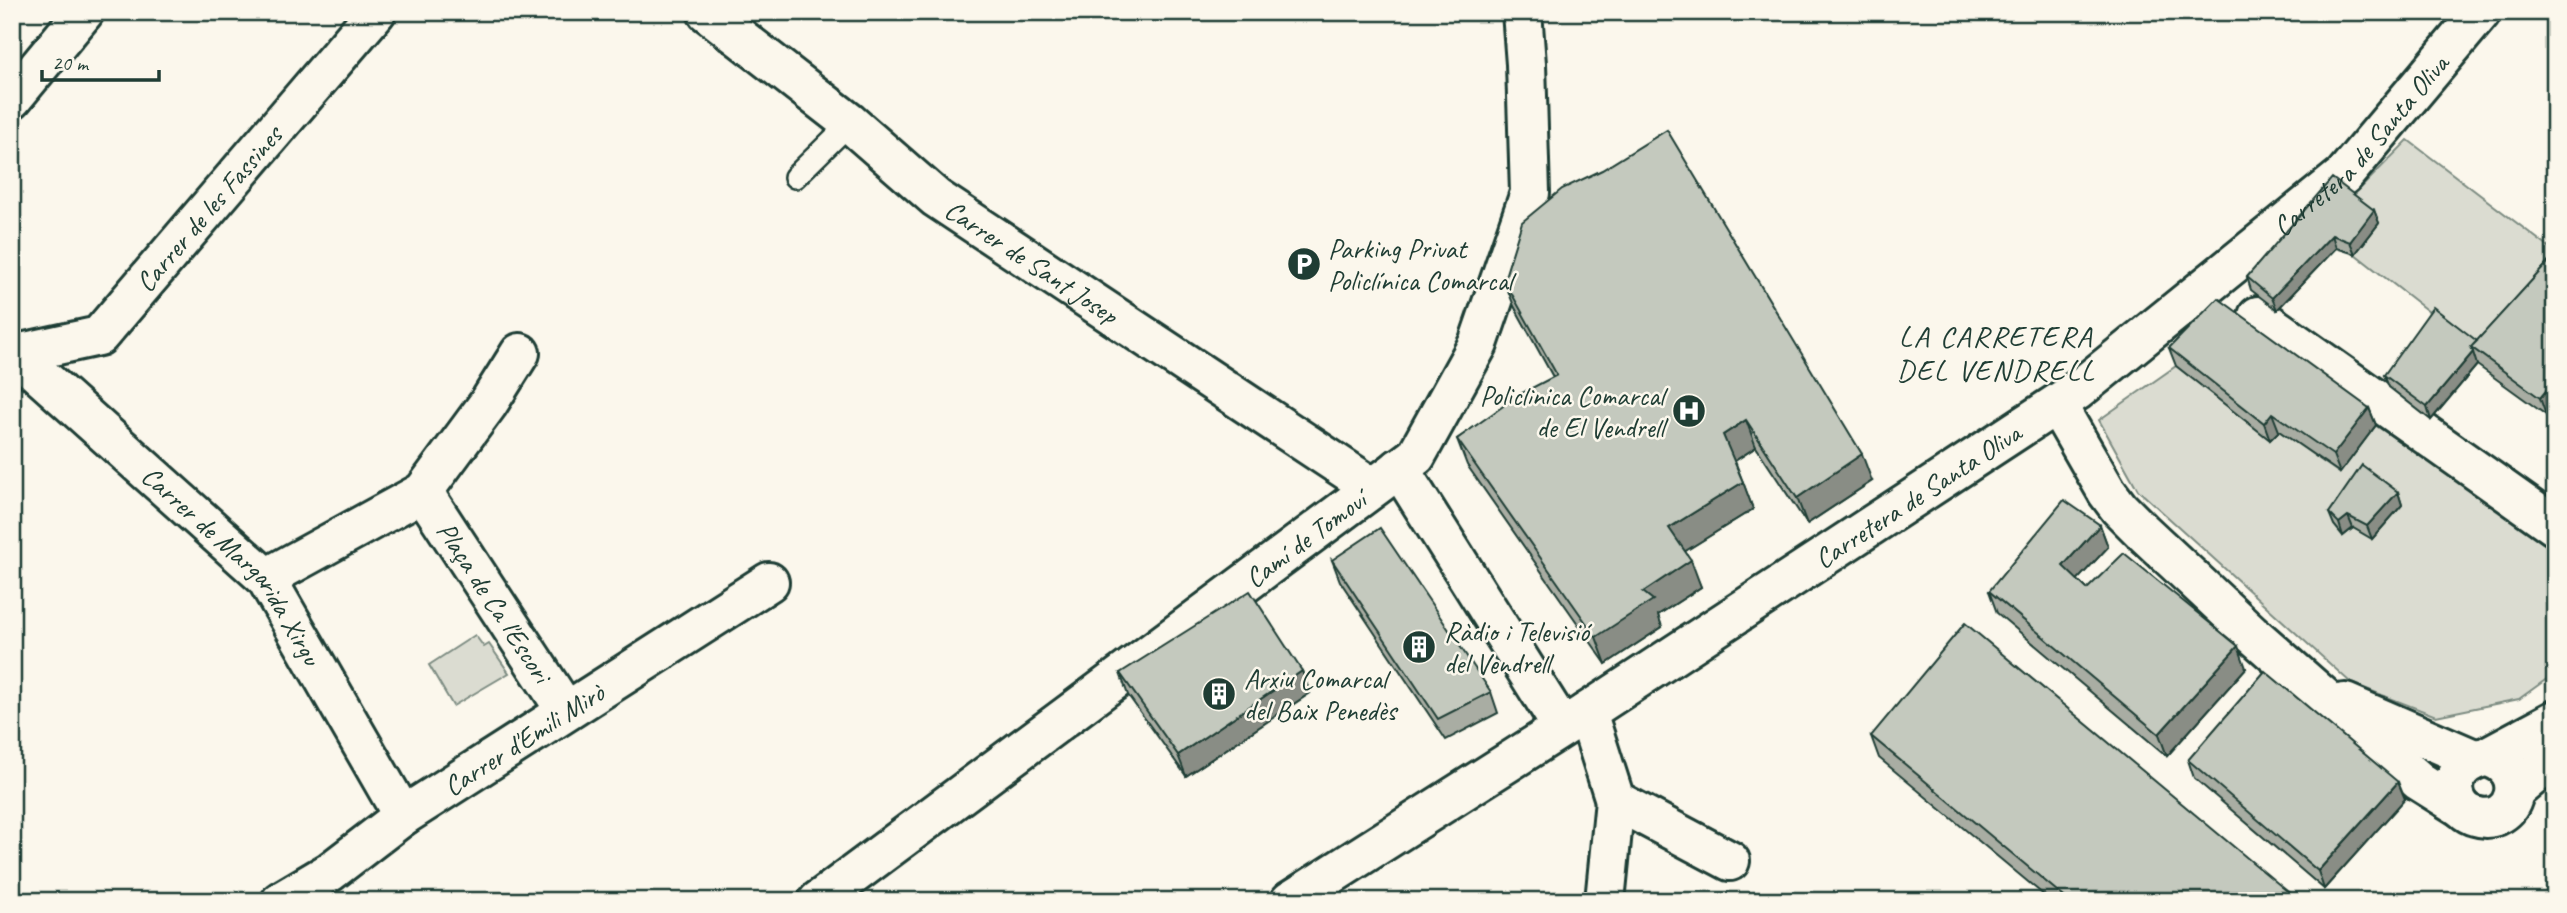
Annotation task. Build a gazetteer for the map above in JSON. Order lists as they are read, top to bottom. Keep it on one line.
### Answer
{"streets":{"street":["Carretera de Santa Oliva","Carrer de les Fassines","Carrer de Sant Josep","Camí de Tomoví","Carrer de Margarida Xirgu","Plaça de Ca l'Escori","Carrer d'Emili Mirò"]},"crossings":[["Carretera de Santa Oliva","Carrer de Sant Josep"],["Carrer de les Fassines","Carrer de Margarida Xirgu"],["Carrer de Sant Josep","Camí de Tomoví"],["Carrer de Margarida Xirgu","Carrer d'Emili Mirò"],["Plaça de Ca l'Escori","Carrer d'Emili Mirò"]],"districts":["LA CARRETERA DEL VENDRELL"],"places":{"parking":["Parking Privat Policlínica Comarcal"],"hospital":["Policlinica Comarcal de El Vendrell"],"building":["Ràdio i Televisió del Vendrell","Arxiu Comarcal del Baix Penedès"]},"scale_bar":"20 m"}
